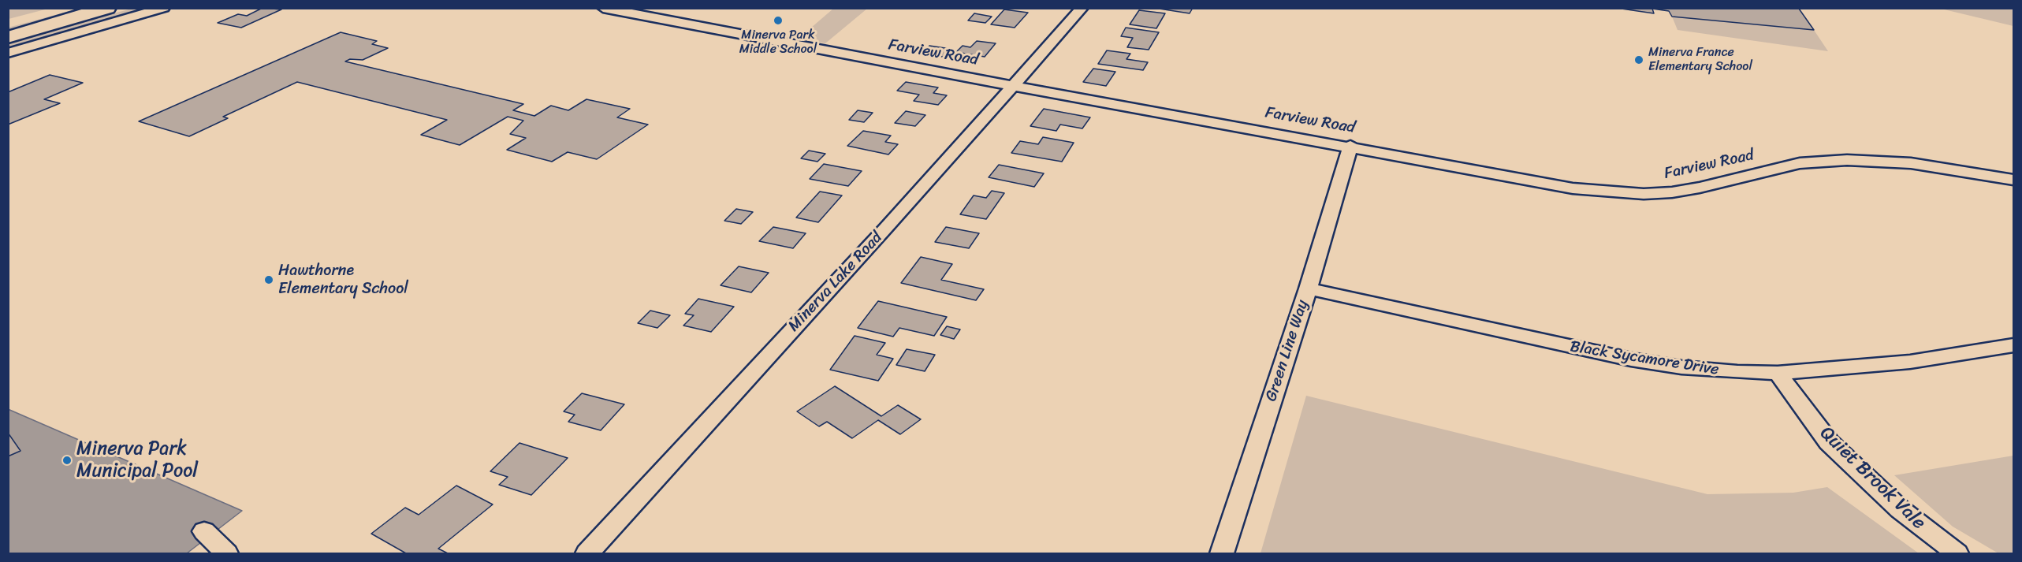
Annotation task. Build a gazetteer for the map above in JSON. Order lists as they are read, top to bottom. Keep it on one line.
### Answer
{"streets":{"street":["Farview Road","Minerva Lake Road","Green Line Way","Black Sycamore Drive","Quiet Brook Vale"]},"crossings":[["Farview Road","Minerva Lake Road"],["Farview Road","Green Line Way"],["Green Line Way","Black Sycamore Drive"],["Black Sycamore Drive","Quiet Brook Vale"]],"places":["Minerva Park Middle School","Minerva France Elementary School","Hawthorne Elementary School","Minerva Park Municipal Pool"]}
